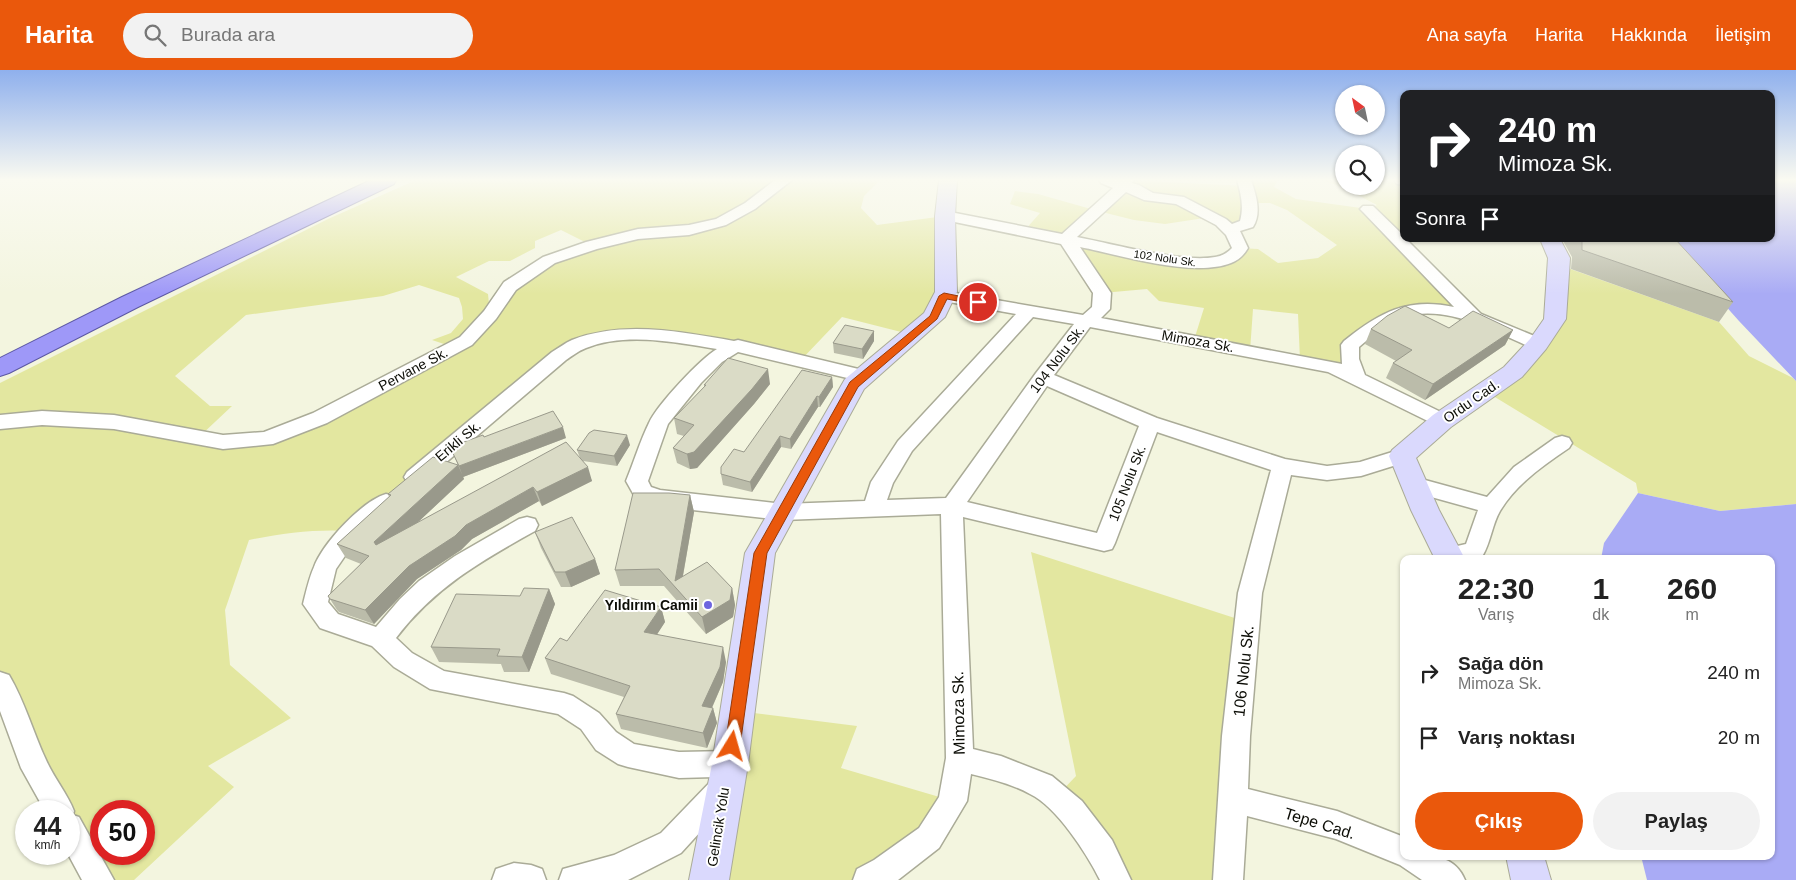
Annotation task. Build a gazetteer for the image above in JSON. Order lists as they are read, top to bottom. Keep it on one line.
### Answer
{"streets":{"main road":["Ordu Cad.","Gelincik Yolu"],"street":["102 Nolu Sk.","Mimoza Sk.","104 Nolu Sk.","Pervane Sk.","Erikli Sk.","105 Nolu Sk.","106 Nolu Sk.","Tepe Cad."]},"crossings":[["102 Nolu Sk.","104 Nolu Sk."],["Mimoza Sk.","104 Nolu Sk."],["Mimoza Sk.","Ordu Cad."],["Mimoza Sk.","105 Nolu Sk."],["Mimoza Sk.","Gelincik Yolu"],["104 Nolu Sk.","105 Nolu Sk."],["Erikli Sk.","Gelincik Yolu"],["106 Nolu Sk.","Tepe Cad."]],"places":["Yıldırım Camii"],"north":"top left","page":{"header":"Harita","search":"Burada ara","nav":["Ana sayfa","Harita","Hakkında","İletişim"],"turn":["240 m","Mimoza Sk."],"then":"Sonra","eta":["22:30","Varış","1","dk","260","m"],"list":[{"name":"Sağa dön","note":"Mimoza Sk.","value":"240 m"},{"name":"Varış noktası","value":"20 m"}],"buttons":["Çıkış","Paylaş"],"speed":"44 km/h","limit":"50"}}
